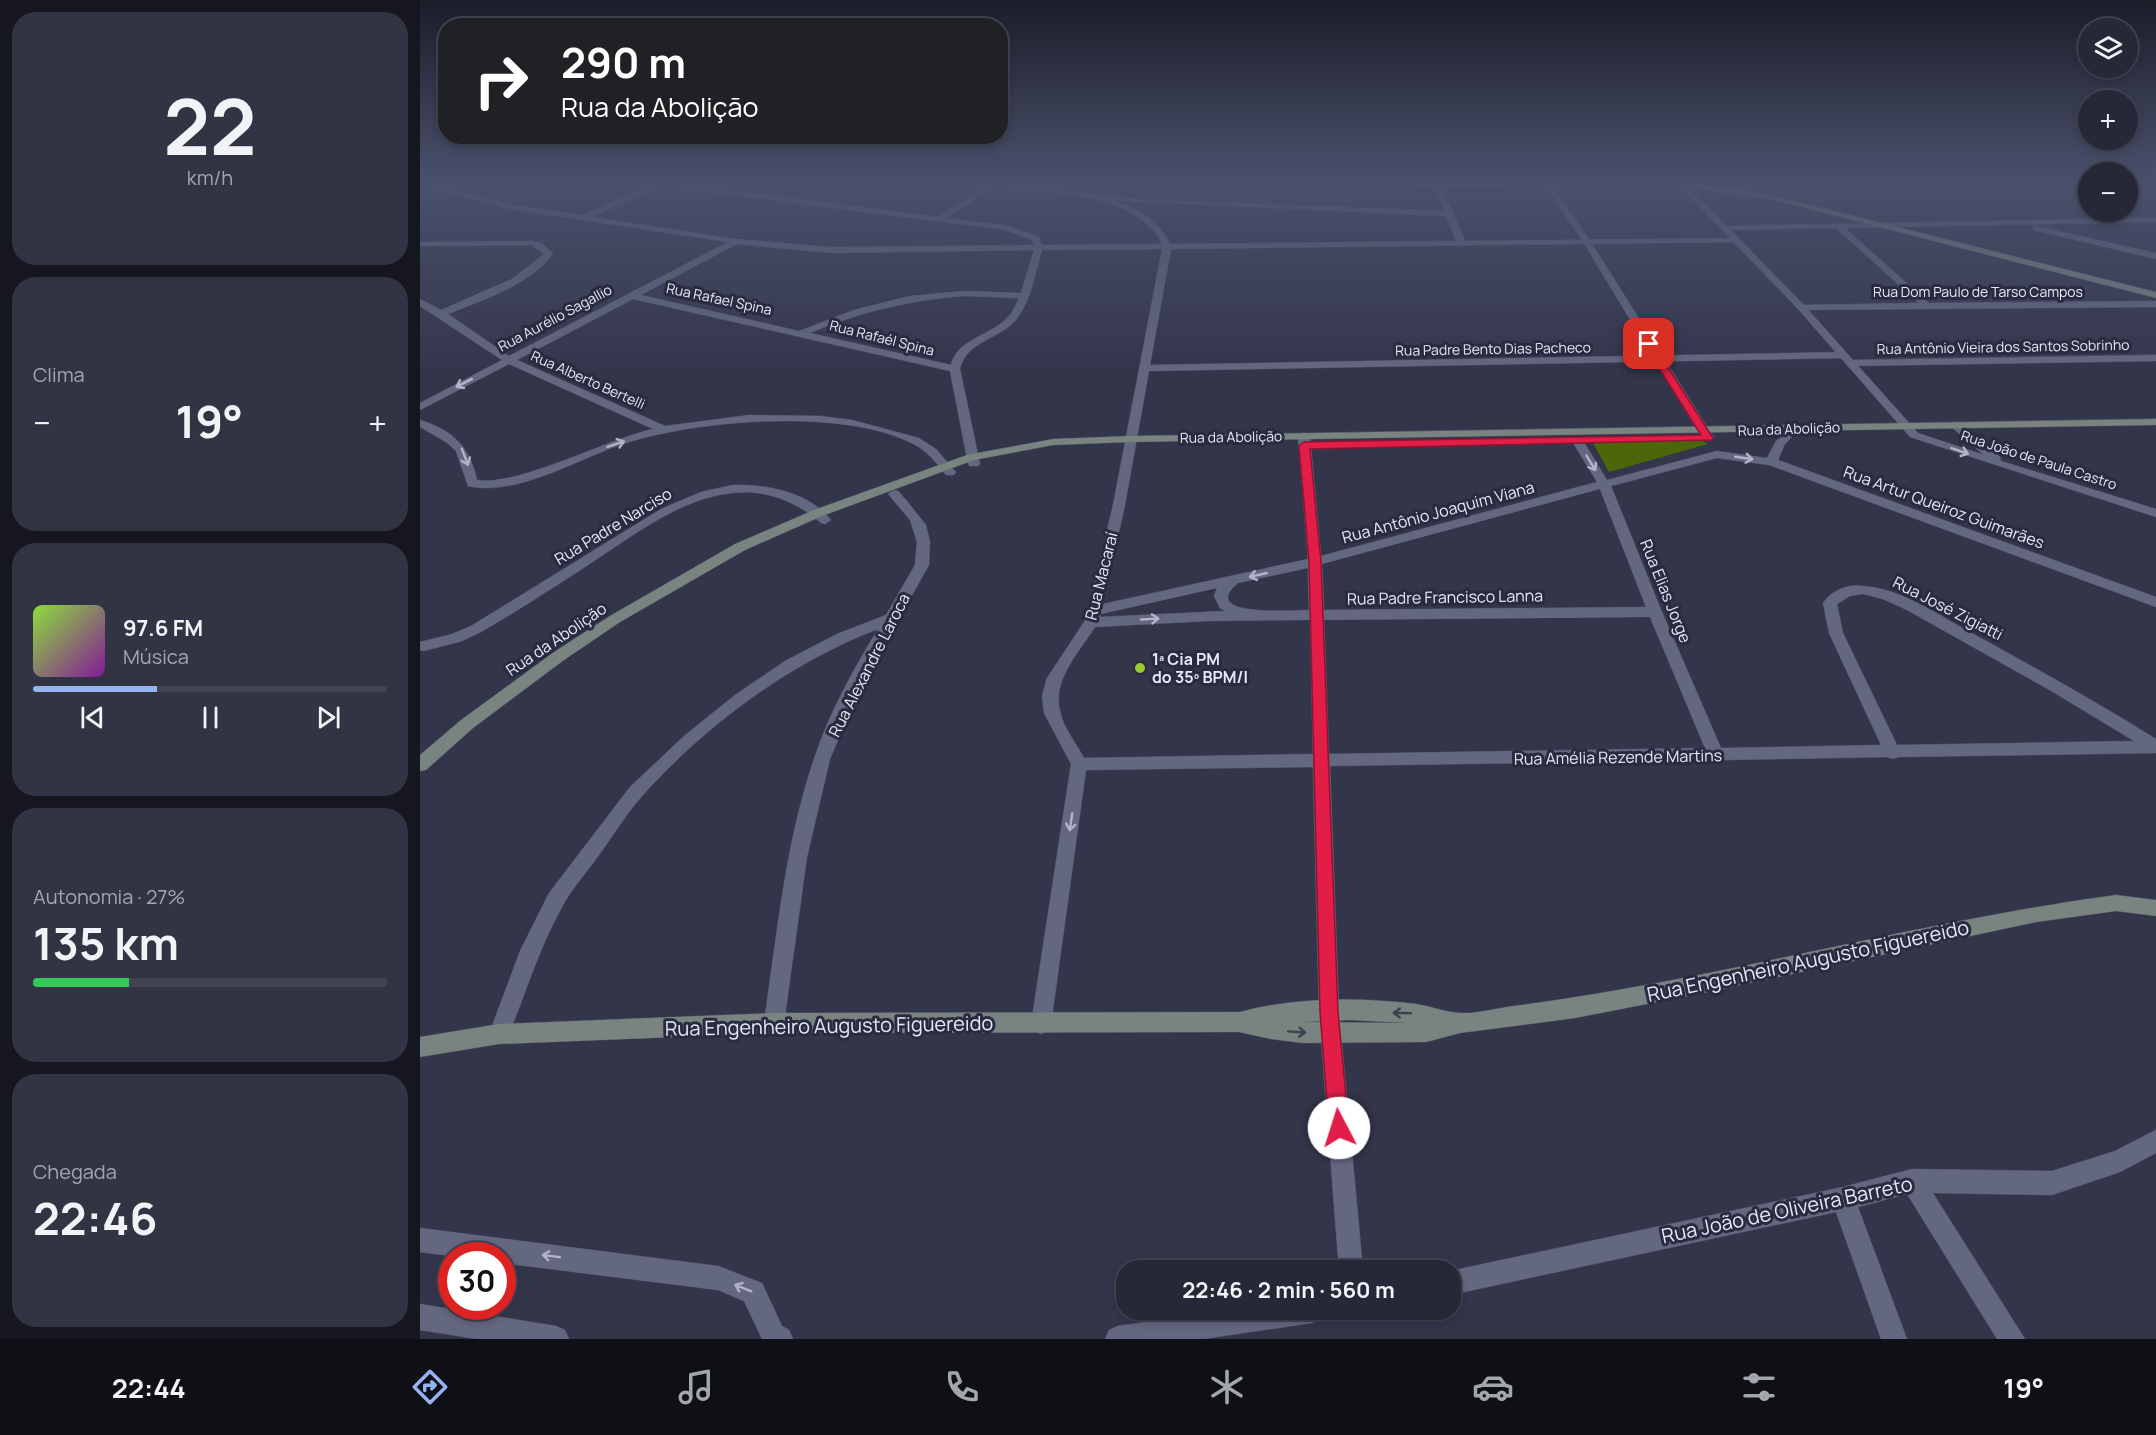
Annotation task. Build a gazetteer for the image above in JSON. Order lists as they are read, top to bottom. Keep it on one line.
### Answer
{"streets":{"main road":["Rua da Abolição","Rua Engenheiro Augusto Figuereido"],"street":["Rua Dom Paulo de Tarso Campos","Rua Rafael Spina","Rua Aurélio Sagallio","Rua Rafaél Spina","Rua Antônio Vieira dos Santos Sobrinho","Rua Padre Bento Dias Pacheco","Rua Alberto Bertelli","Rua João de Paula Castro","Rua Artur Queiroz Guimarães","Rua Antônio Joaquim Viana","Rua Padre Narciso","Rua Macaraí","Rua Elias Jorge","Rua Padre Francisco Lanna","Rua José Zigiatti","Rua Alexandre Laroca","Rua Amélia Rezende Martins","Rua João de Oliveira Barreto"]},"crossings":[["Rua Rafael Spina","Rua Aurélio Sagallio"],["Rua Rafael Spina","Rua Rafaél Spina"],["Rua Aurélio Sagallio","Rua Alberto Bertelli"],["Rua Antônio Vieira dos Santos Sobrinho","Rua Padre Bento Dias Pacheco"],["Rua Padre Bento Dias Pacheco","Rua Macaraí"],["Rua da Abolição","Rua João de Paula Castro"],["Rua da Abolição","Rua Padre Narciso"],["Rua da Abolição","Rua Macaraí"],["Rua da Abolição","Rua Elias Jorge"],["Rua da Abolição","Rua Alexandre Laroca"],["Rua Artur Queiroz Guimarães","Rua Antônio Joaquim Viana"],["Rua Antônio Joaquim Viana","Rua Macaraí"],["Rua Antônio Joaquim Viana","Rua Elias Jorge"],["Rua Antônio Joaquim Viana","Rua Padre Francisco Lanna"],["Rua Macaraí","Rua Padre Francisco Lanna"],["Rua Macaraí","Rua Amélia Rezende Martins"],["Rua Elias Jorge","Rua Padre Francisco Lanna"],["Rua Elias Jorge","Rua Amélia Rezende Martins"],["Rua José Zigiatti","Rua Amélia Rezende Martins"],["Rua Alexandre Laroca","Rua Engenheiro Augusto Figuereido"]],"places":["1ª Cia PM do 35º BPM/I"],"page":{"tile":[["22","km/h"],"Clima",["Autonomia · 27%","135 km"],["Chegada","22:46"]],"map_buttons":["+","−"],"turn":["290 m","Rua da Abolição"],"heat":["−","19°","+"],"song":["97.6 FM","Música"],"limit":"30","trip":"22:46 · 2 min · 560 m","tabs":["22:44","19°"]}}
